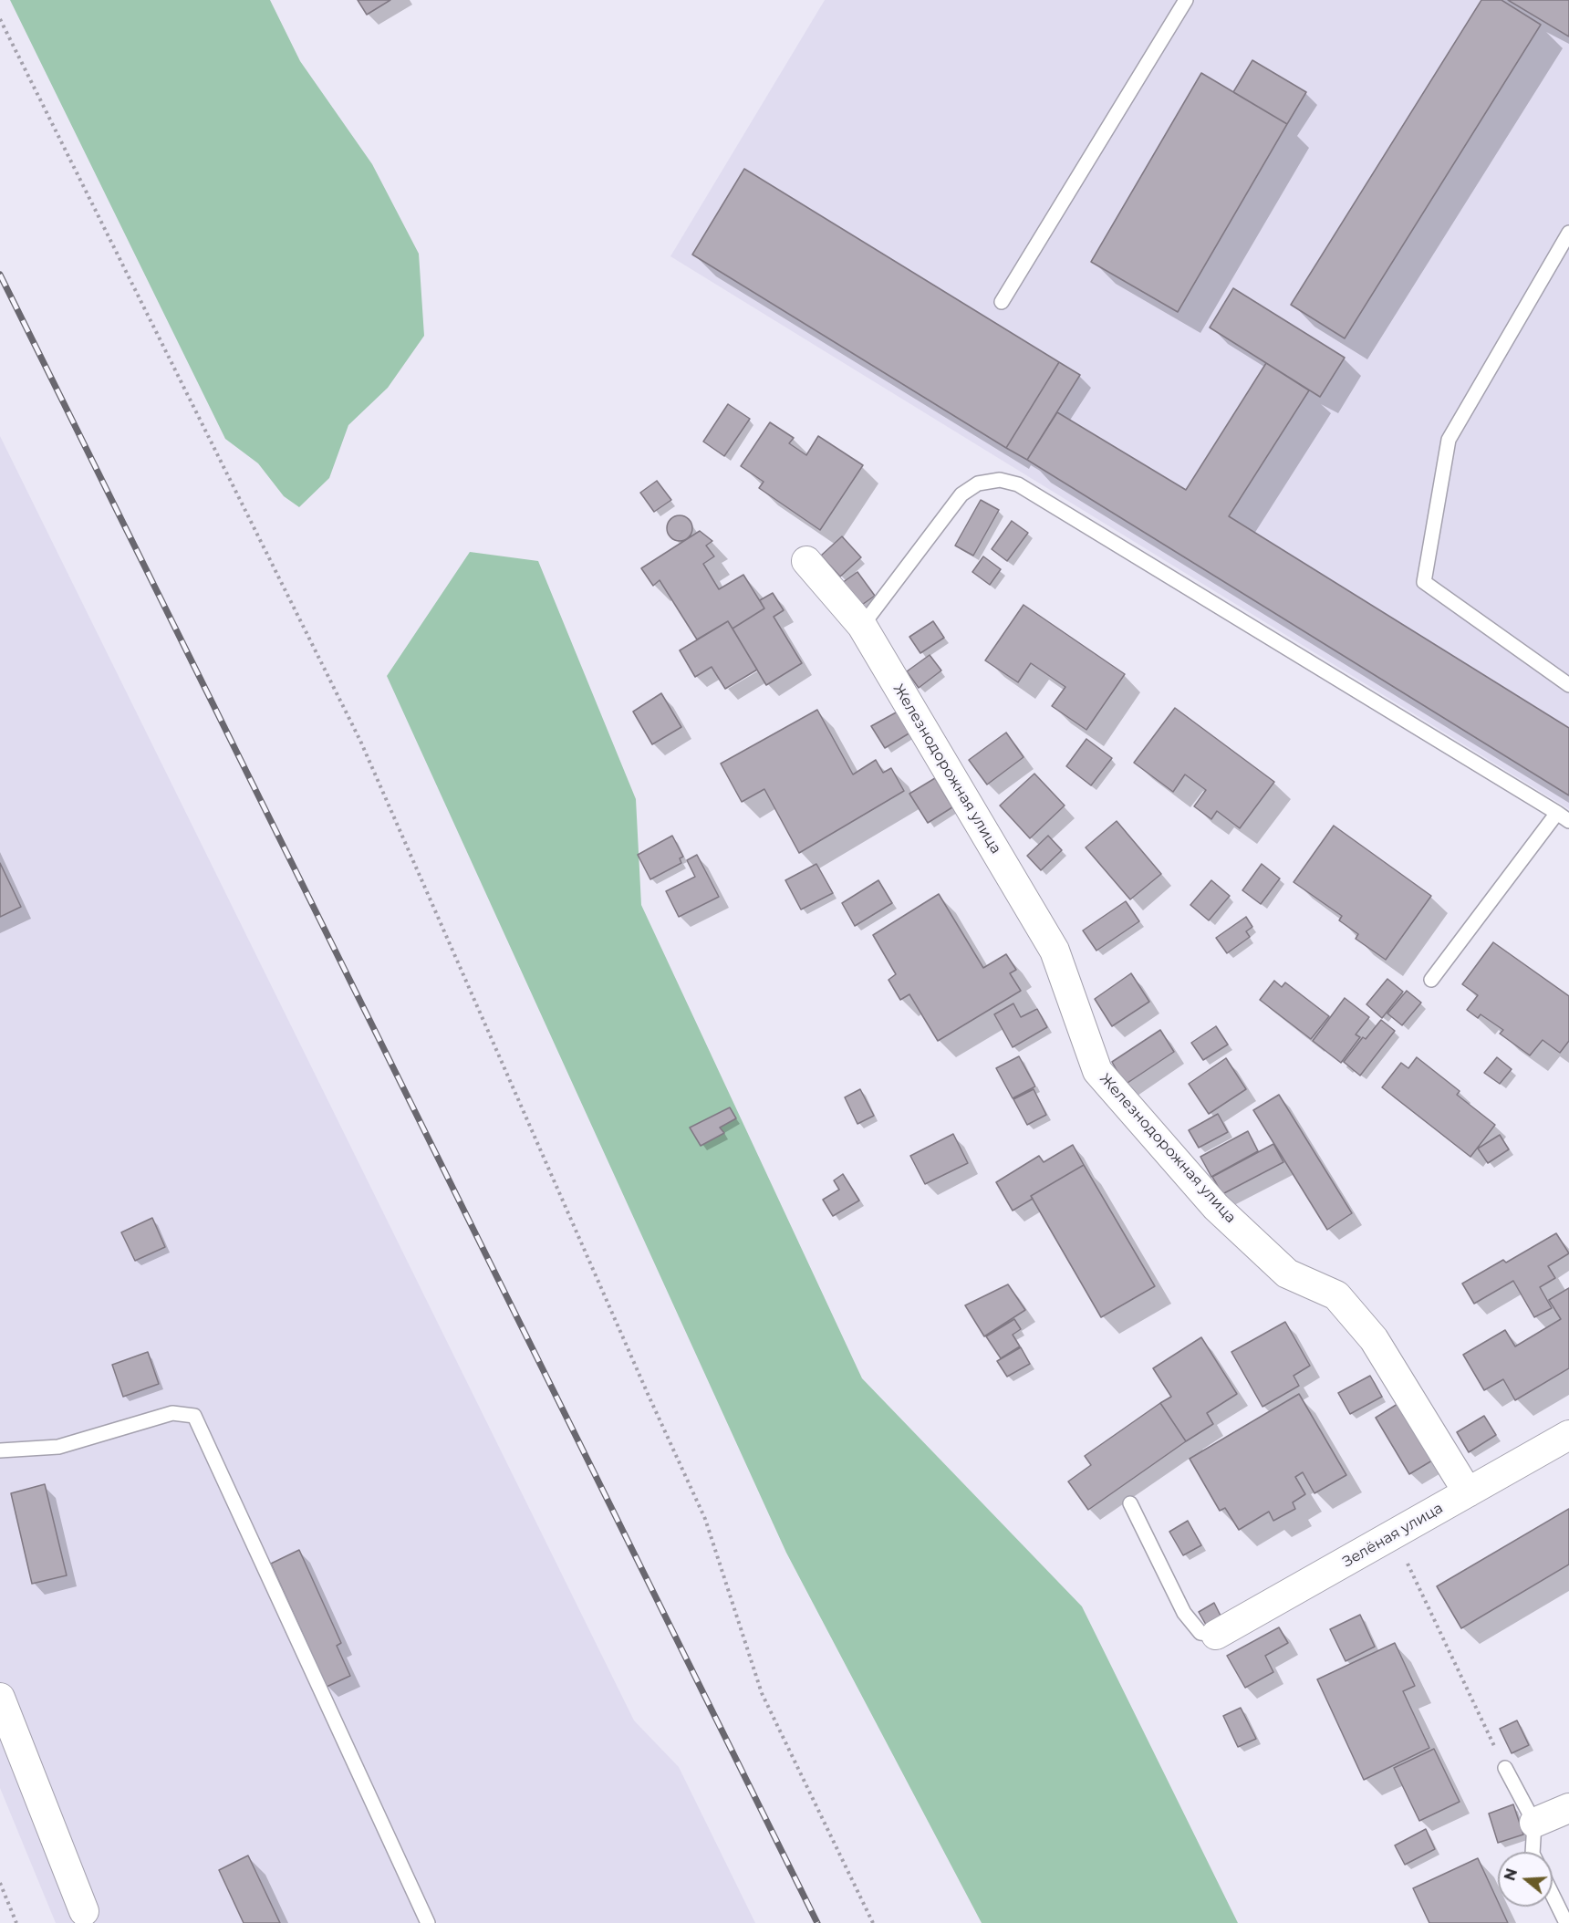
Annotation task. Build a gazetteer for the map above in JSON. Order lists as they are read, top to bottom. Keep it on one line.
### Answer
{"streets":{"street":["Железнодорожная улица","Зелёная улица"]},"crossings":[["Железнодорожная улица","Зелёная улица"]],"north":"left"}
